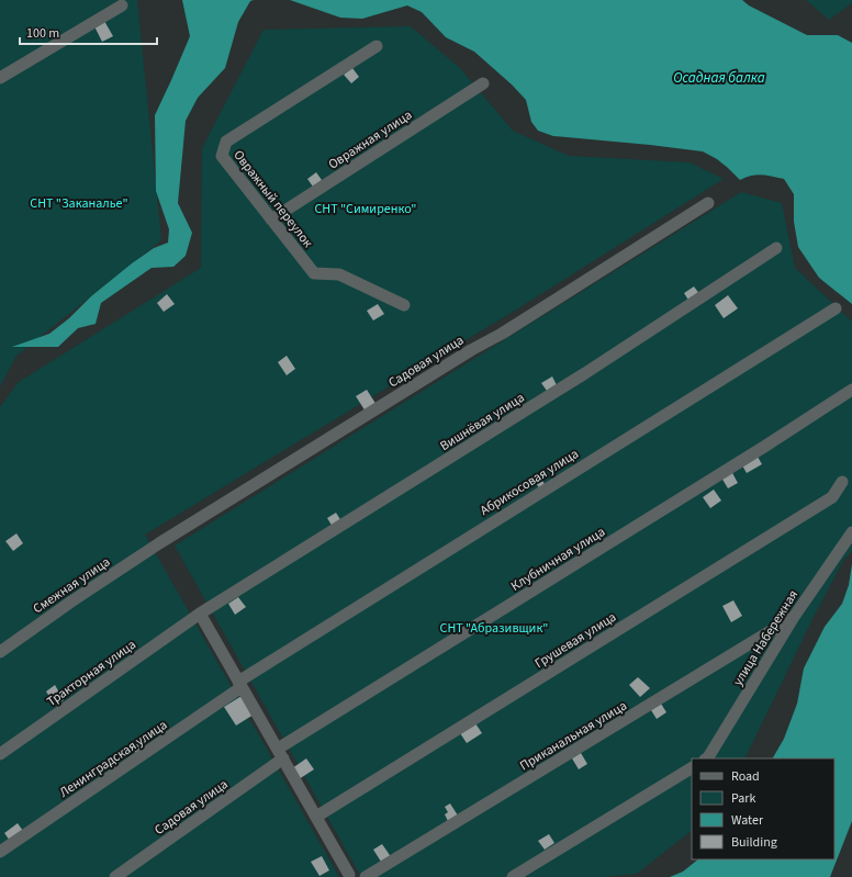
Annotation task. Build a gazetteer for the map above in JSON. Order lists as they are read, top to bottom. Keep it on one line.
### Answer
{"streets":{"street":["Овражная улица","Овражный переулок","Садовая улица","Вишнёвая улица","Абрикосовая улица","Клубничная улица","Смежная улица","улица Набережная","Грушевая улица","Тракторная улица","Приканальная улица","Ленинградская улица"]},"crossings":[["Овражная улица","Овражный переулок"],["Садовая улица","Клубничная улица"],["Садовая улица","Смежная улица"],["Вишнёвая улица","Тракторная улица"],["Абрикосовая улица","Ленинградская улица"],["улица Набережная","Приканальная улица"]],"water":["Осадная балка"],"parks":["СНТ \"Заканалье\"","СНТ \"Симиренко\"","СНТ \"Абразивщик\""],"legend":["Road","Park","Water","Building"],"scale_bar":"100 m"}
